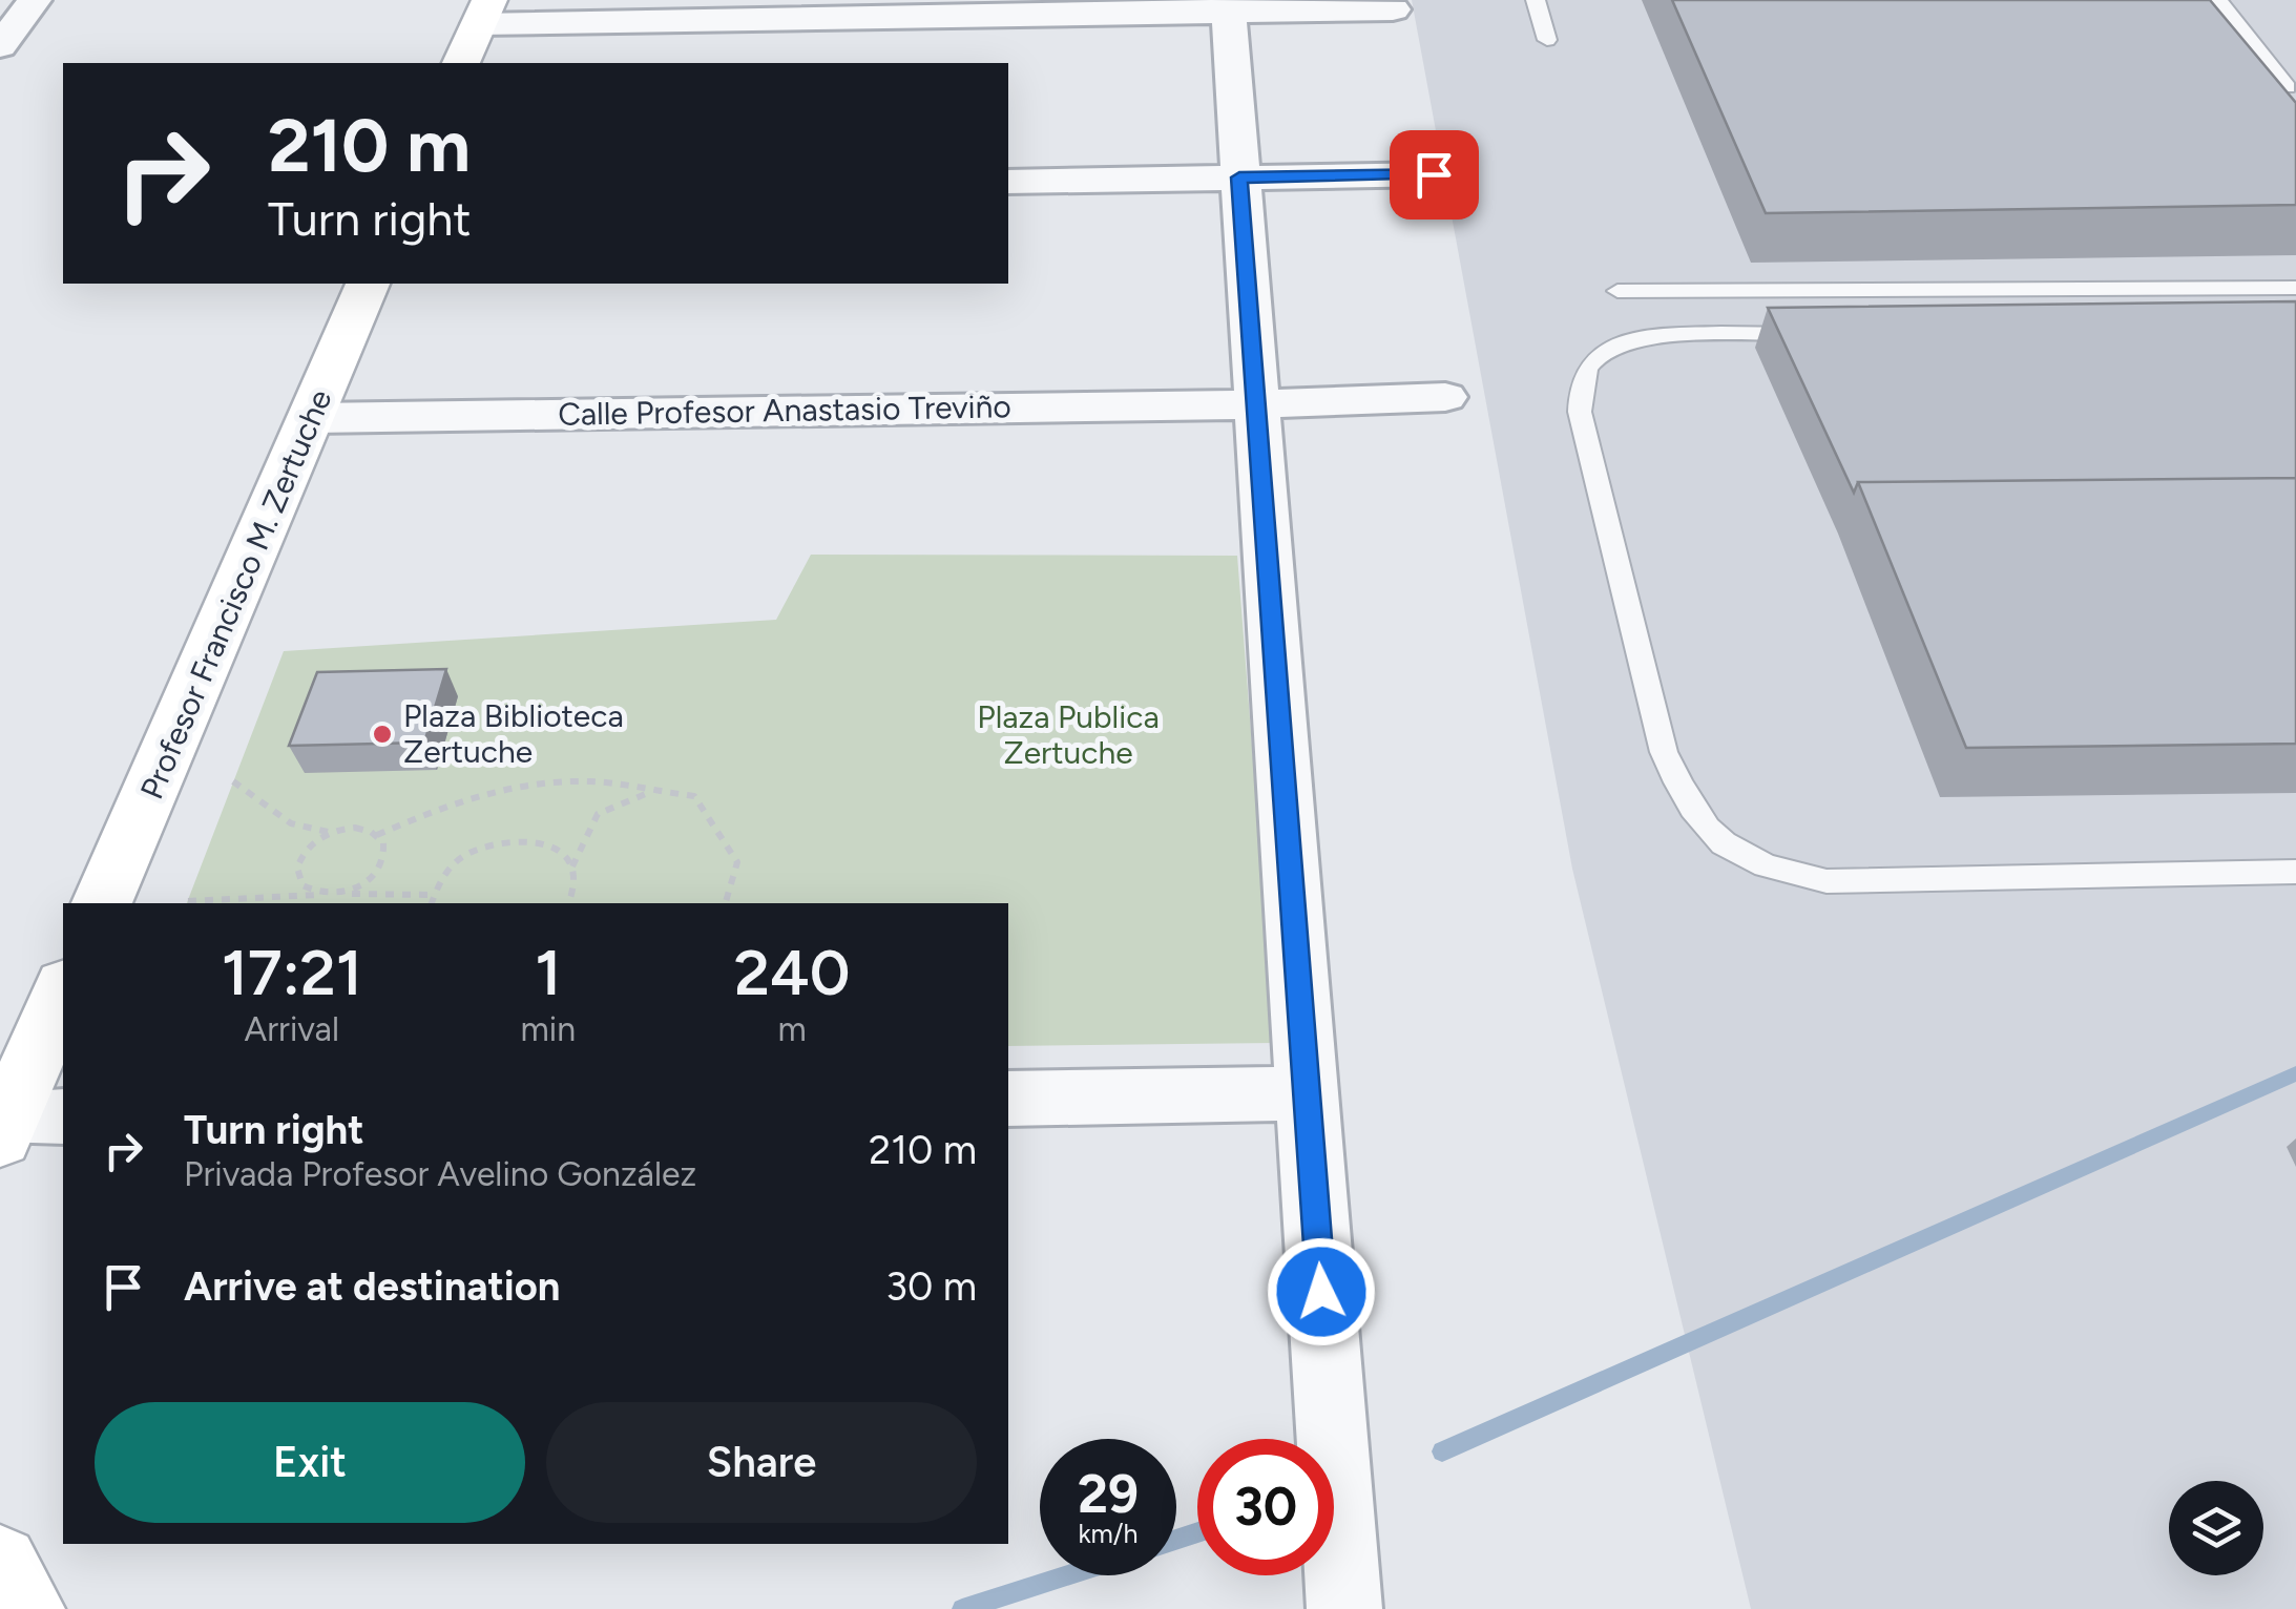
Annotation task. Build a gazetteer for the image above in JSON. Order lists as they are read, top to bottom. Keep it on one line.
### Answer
{"streets":{"street":["Calle Profesor Anastasio Treviño","Profesor Francisco M. Zertuche"]},"crossings":[["Calle Profesor Anastasio Treviño","Profesor Francisco M. Zertuche"]],"parks":["Plaza Publica Zertuche"],"places":["Plaza Biblioteca Zertuche"],"page":{"turn":["210 m","Turn right"],"eta":["17:21","Arrival","1","min","240","m"],"list":[{"name":"Turn right","note":"Privada Profesor Avelino González","value":"210 m"},{"name":"Arrive at destination","value":"30 m"}],"buttons":["Exit","Share"],"speed":"29 km/h","limit":"30"}}
